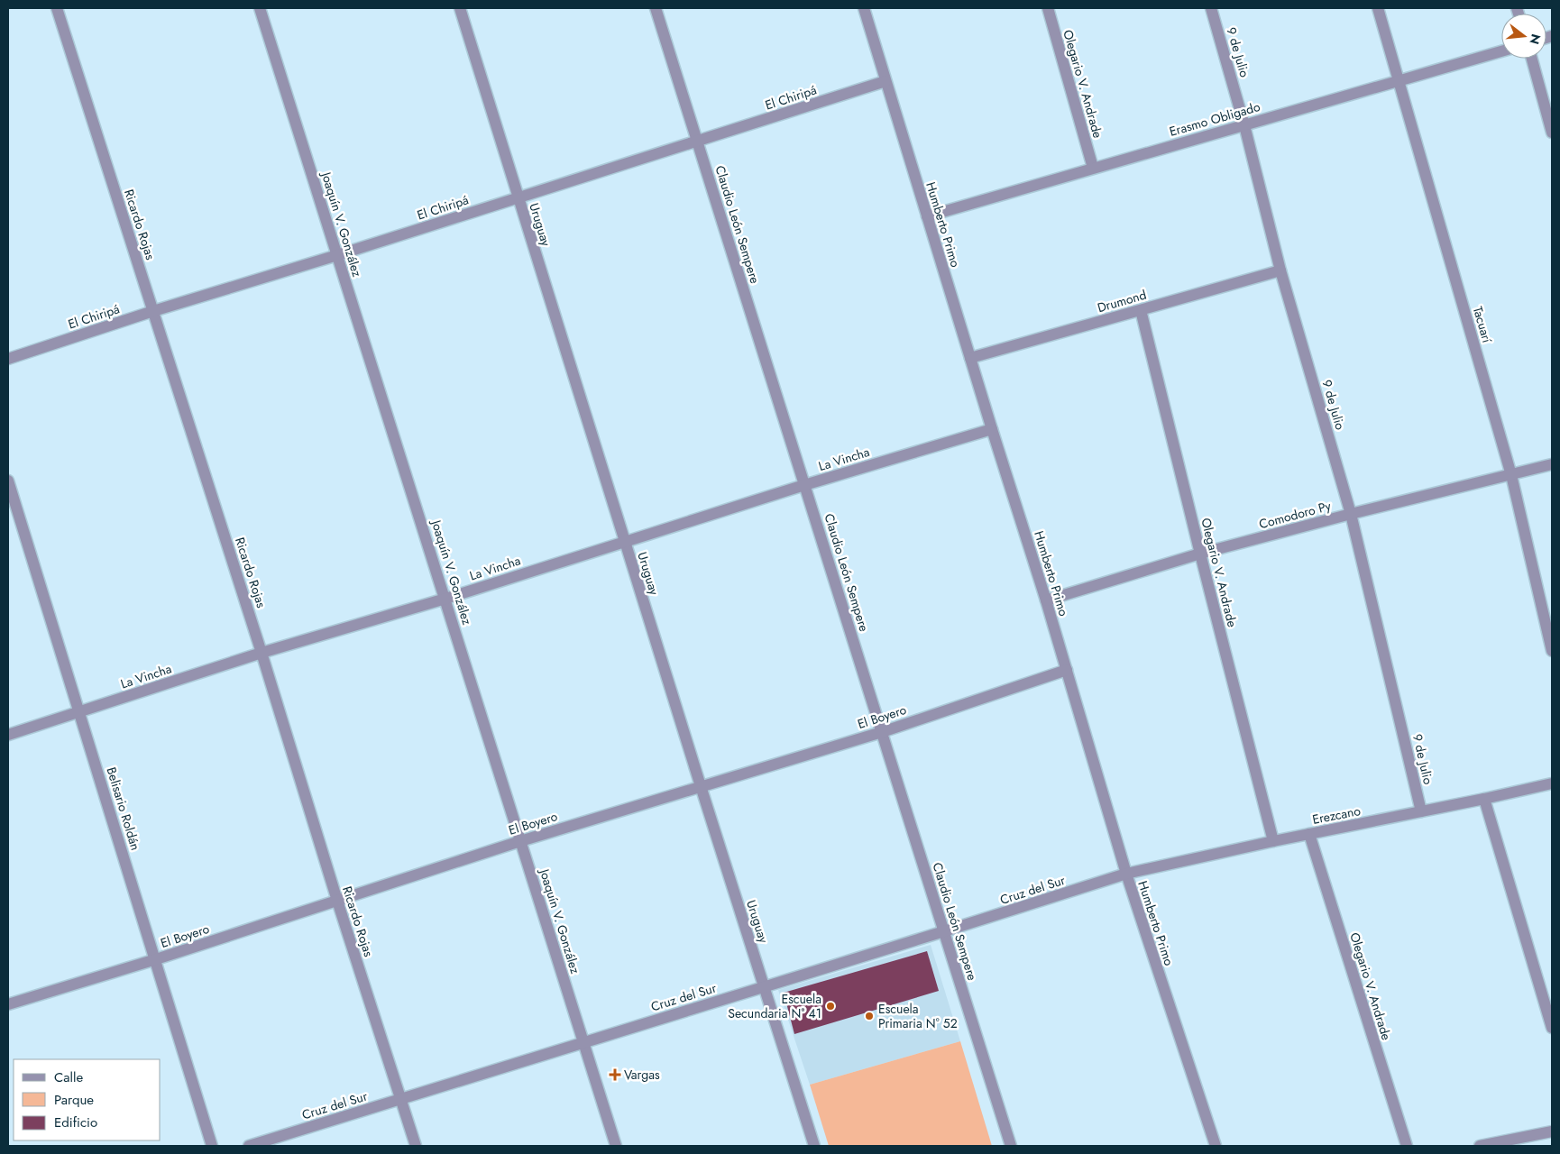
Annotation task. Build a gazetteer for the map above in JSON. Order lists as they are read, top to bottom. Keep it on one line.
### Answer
{"streets":{"street":["9 de Julio","Olegario V. Andrade","El Chiripá","Erasmo Obligado","Ricardo Rojas","Joaquín V. González","Uruguay","Claudio León Sempere","Humberto Primo","Drumond","Tacuarí","La Vincha","Comodoro Py","El Boyero","Belisario Roldán","Erezcano","Cruz del Sur"]},"crossings":[["9 de Julio","Erasmo Obligado"],["9 de Julio","Drumond"],["9 de Julio","Comodoro Py"],["9 de Julio","Erezcano"],["Olegario V. Andrade","Erasmo Obligado"],["Olegario V. Andrade","Drumond"],["Olegario V. Andrade","Comodoro Py"],["Olegario V. Andrade","Erezcano"],["El Chiripá","Ricardo Rojas"],["El Chiripá","Joaquín V. González"],["El Chiripá","Uruguay"],["El Chiripá","Claudio León Sempere"],["El Chiripá","Humberto Primo"],["Erasmo Obligado","Humberto Primo"],["Erasmo Obligado","Tacuarí"],["Ricardo Rojas","La Vincha"],["Ricardo Rojas","El Boyero"],["Ricardo Rojas","Cruz del Sur"],["Joaquín V. González","La Vincha"],["Joaquín V. González","El Boyero"],["Joaquín V. González","Cruz del Sur"],["Uruguay","La Vincha"],["Uruguay","El Boyero"],["Uruguay","Cruz del Sur"],["Claudio León Sempere","La Vincha"],["Claudio León Sempere","El Boyero"],["Claudio León Sempere","Cruz del Sur"],["Humberto Primo","Drumond"],["Humberto Primo","La Vincha"],["Humberto Primo","Comodoro Py"],["Humberto Primo","El Boyero"],["Humberto Primo","Erezcano"],["Humberto Primo","Cruz del Sur"],["Tacuarí","Comodoro Py"],["La Vincha","Belisario Roldán"],["El Boyero","Belisario Roldán"],["Erezcano","Cruz del Sur"]],"places":{"other":["Escuela Secundaria N° 41","Escuela Primaria N° 52"],"health":["Vargas"]},"legend":["Calle","Parque","Edificio"],"north":"right"}
